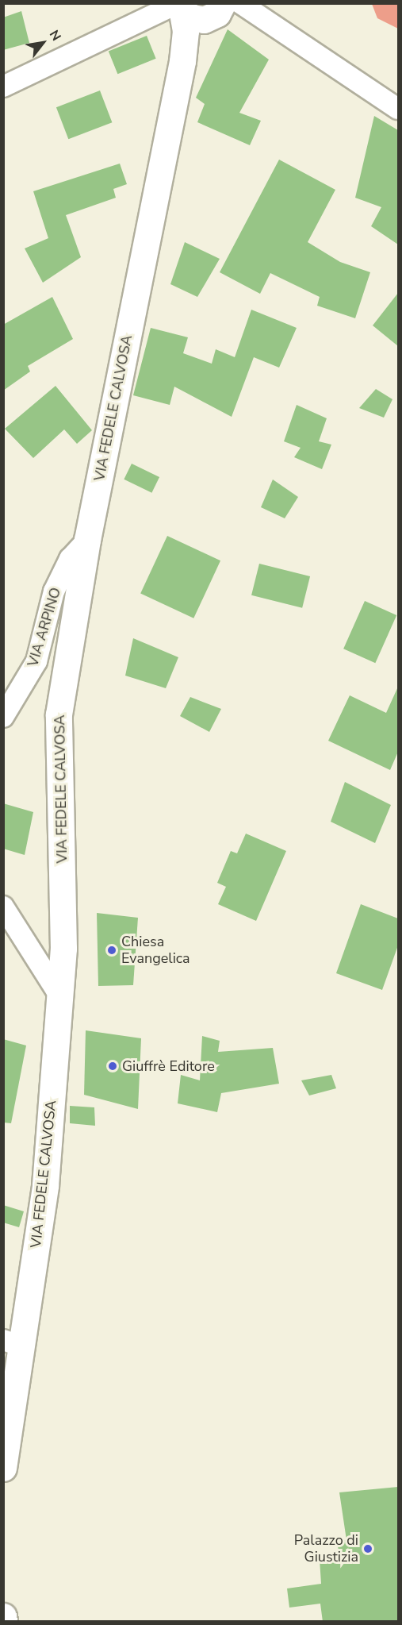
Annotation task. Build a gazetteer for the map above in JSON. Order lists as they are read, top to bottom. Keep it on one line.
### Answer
{"streets":{"street":["VIA FEDELE CALVOSA","VIA ARPINO"]},"crossings":[["VIA FEDELE CALVOSA","VIA ARPINO"]],"places":["Chiesa Evangelica","Giuffrè Editore","Palazzo di Giustizia"],"north":"top right"}
